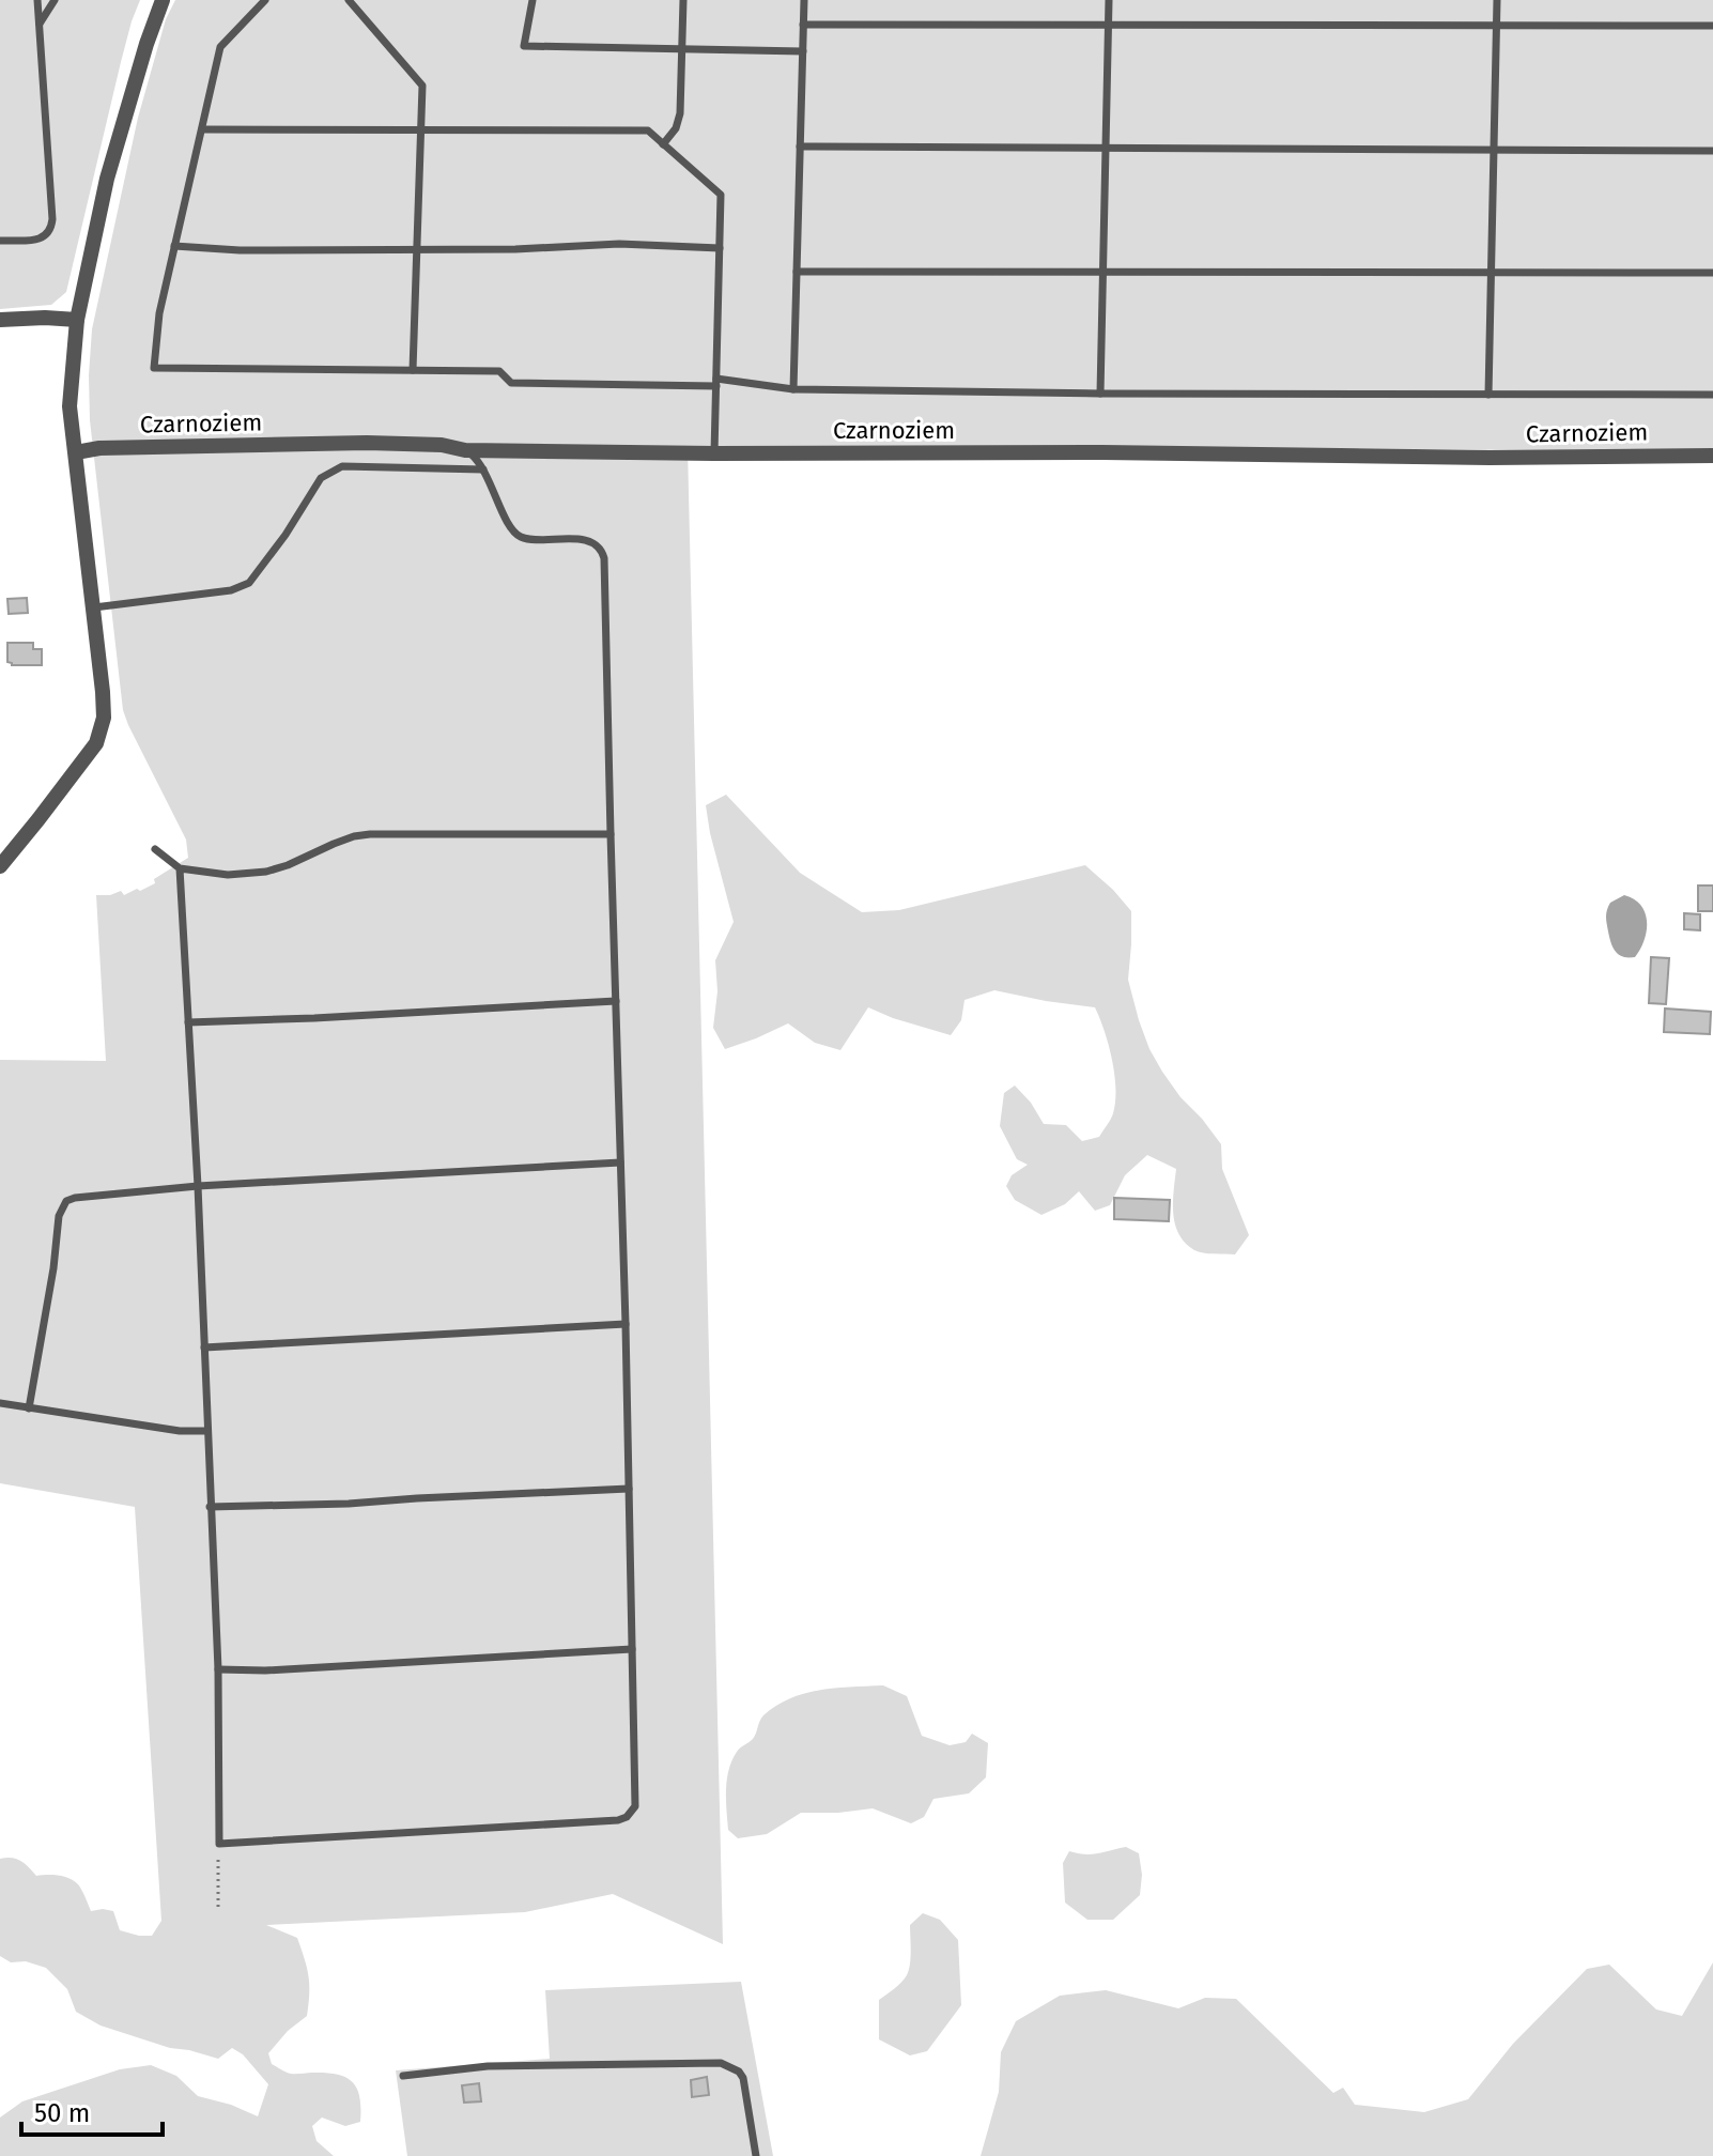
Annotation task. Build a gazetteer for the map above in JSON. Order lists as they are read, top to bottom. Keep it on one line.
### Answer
{"streets":{"street":["Czarnoziem"]},"scale_bar":"50 m"}
